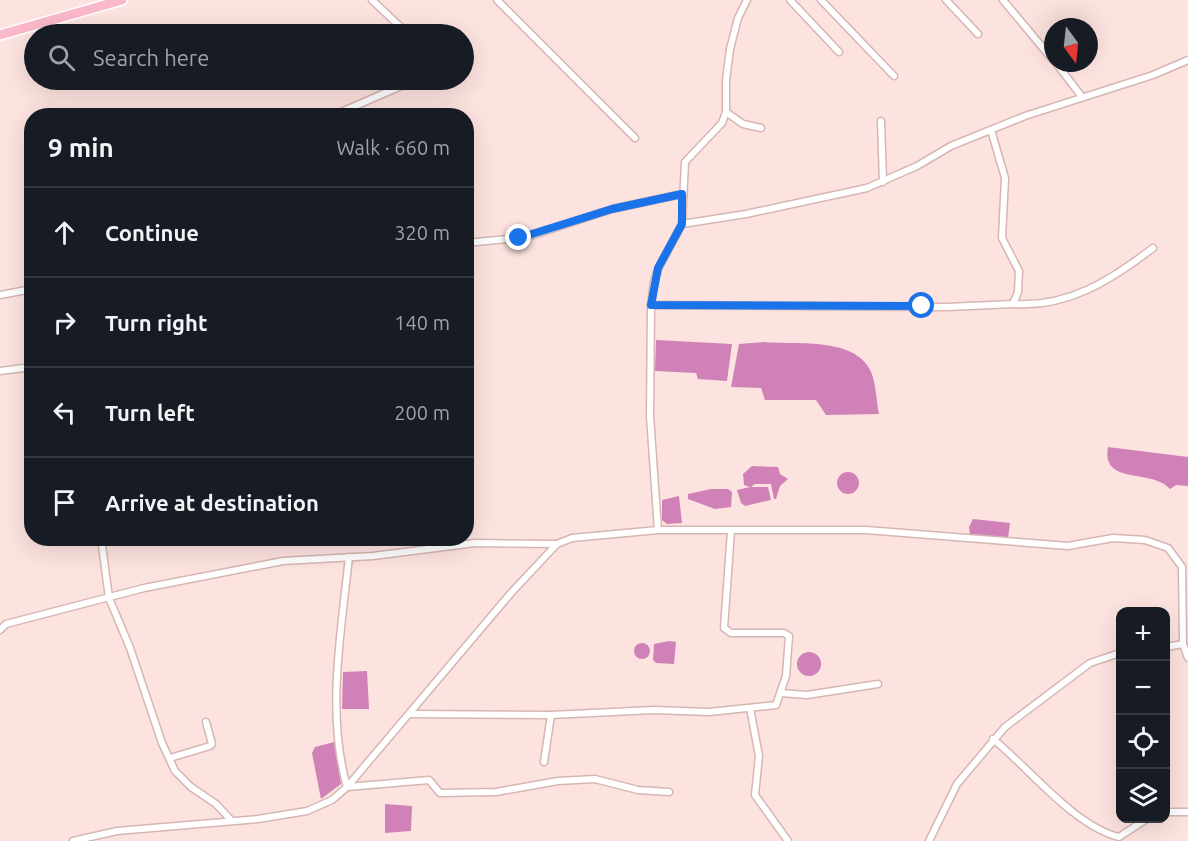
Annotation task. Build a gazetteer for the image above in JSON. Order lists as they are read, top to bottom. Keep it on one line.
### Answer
{"north":"bottom","page":{"search":"Search here","heading":["9 min","Walk · 660 m"],"list":[["Continue","320 m"],["Turn right","140 m"],["Turn left","200 m"],"Arrive at destination"],"map_buttons":["+","−"]}}
